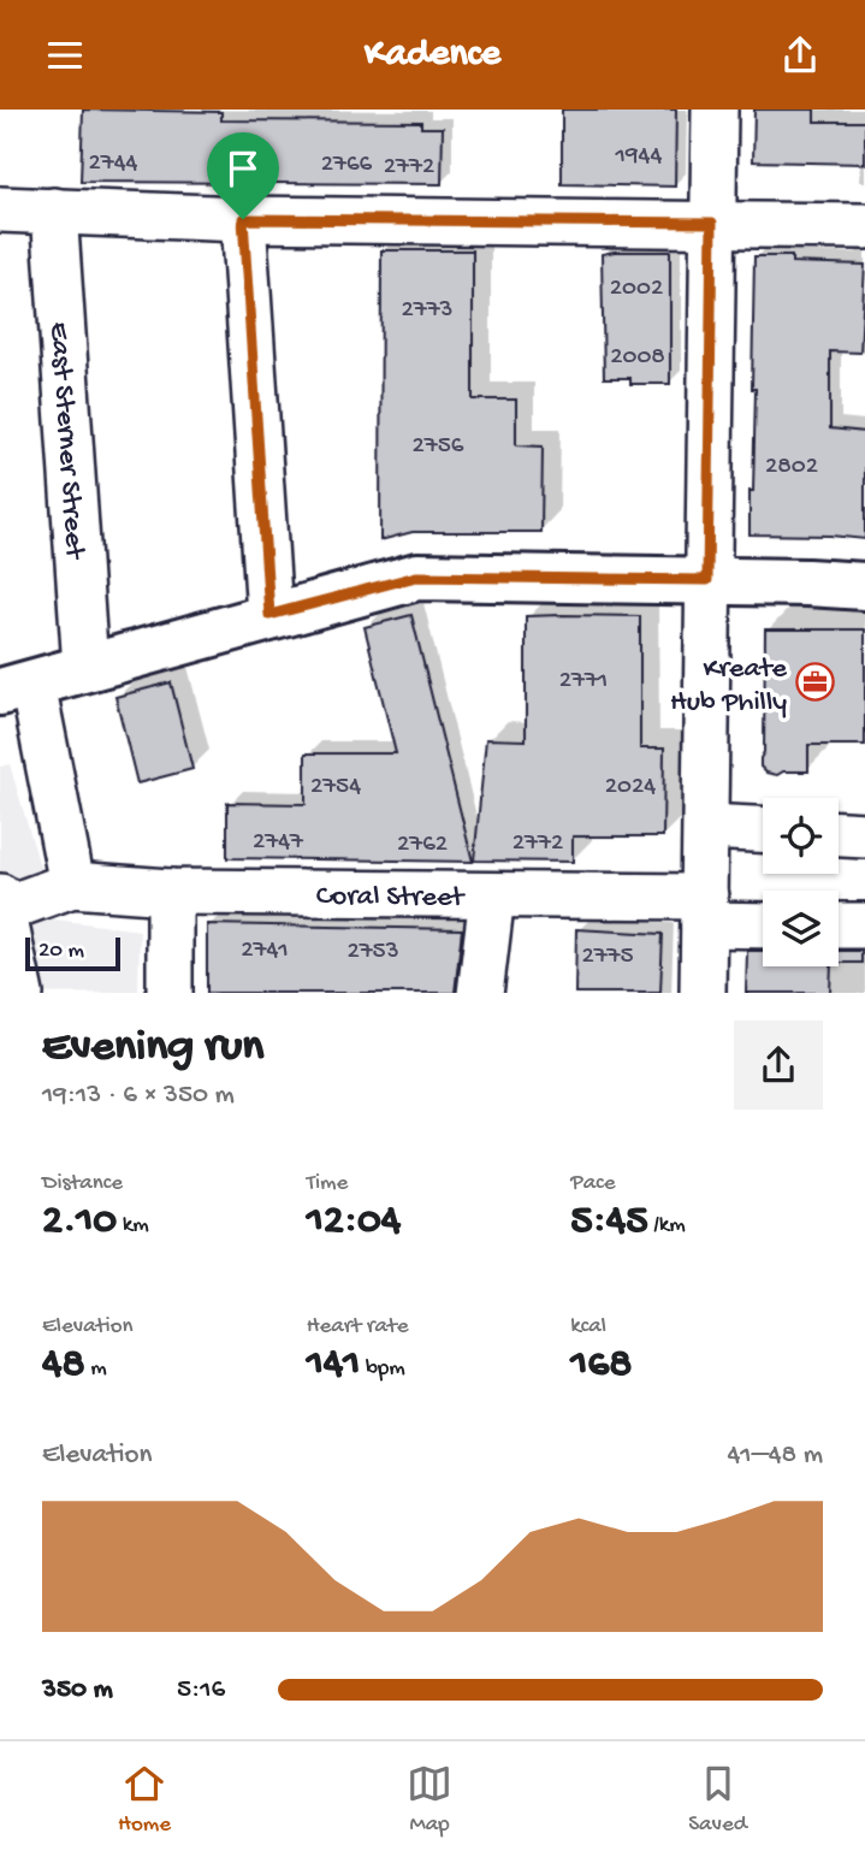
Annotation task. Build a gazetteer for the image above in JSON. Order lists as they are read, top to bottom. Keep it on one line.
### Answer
{"streets":{"street":["East Sterner Street","Coral Street"]},"places":{"office":["Kreate Hub Philly"]},"house_numbers":["1944","2744","2766","2772","2002","2773","2008","2756","2802","2771","2754","2024","2747","2772","2762","2741","2753","2775"],"scale_bar":"20 m","page":{"header":"Kadence","scale":"20 m","heading":["Evening run","19:13 · 6 × 350 m"],"stats":[["Distance","2.10 km"],["Time","12:04"],["Pace","5:45 /km"],["Elevation","48 m"],["Heart rate","141 bpm"],["kcal","168"]],"chart":["Elevation","41–48 m"],"list":[{"name":"350 m","note":"5:16"}],"tabs":["Home","Map","Saved"]}}
